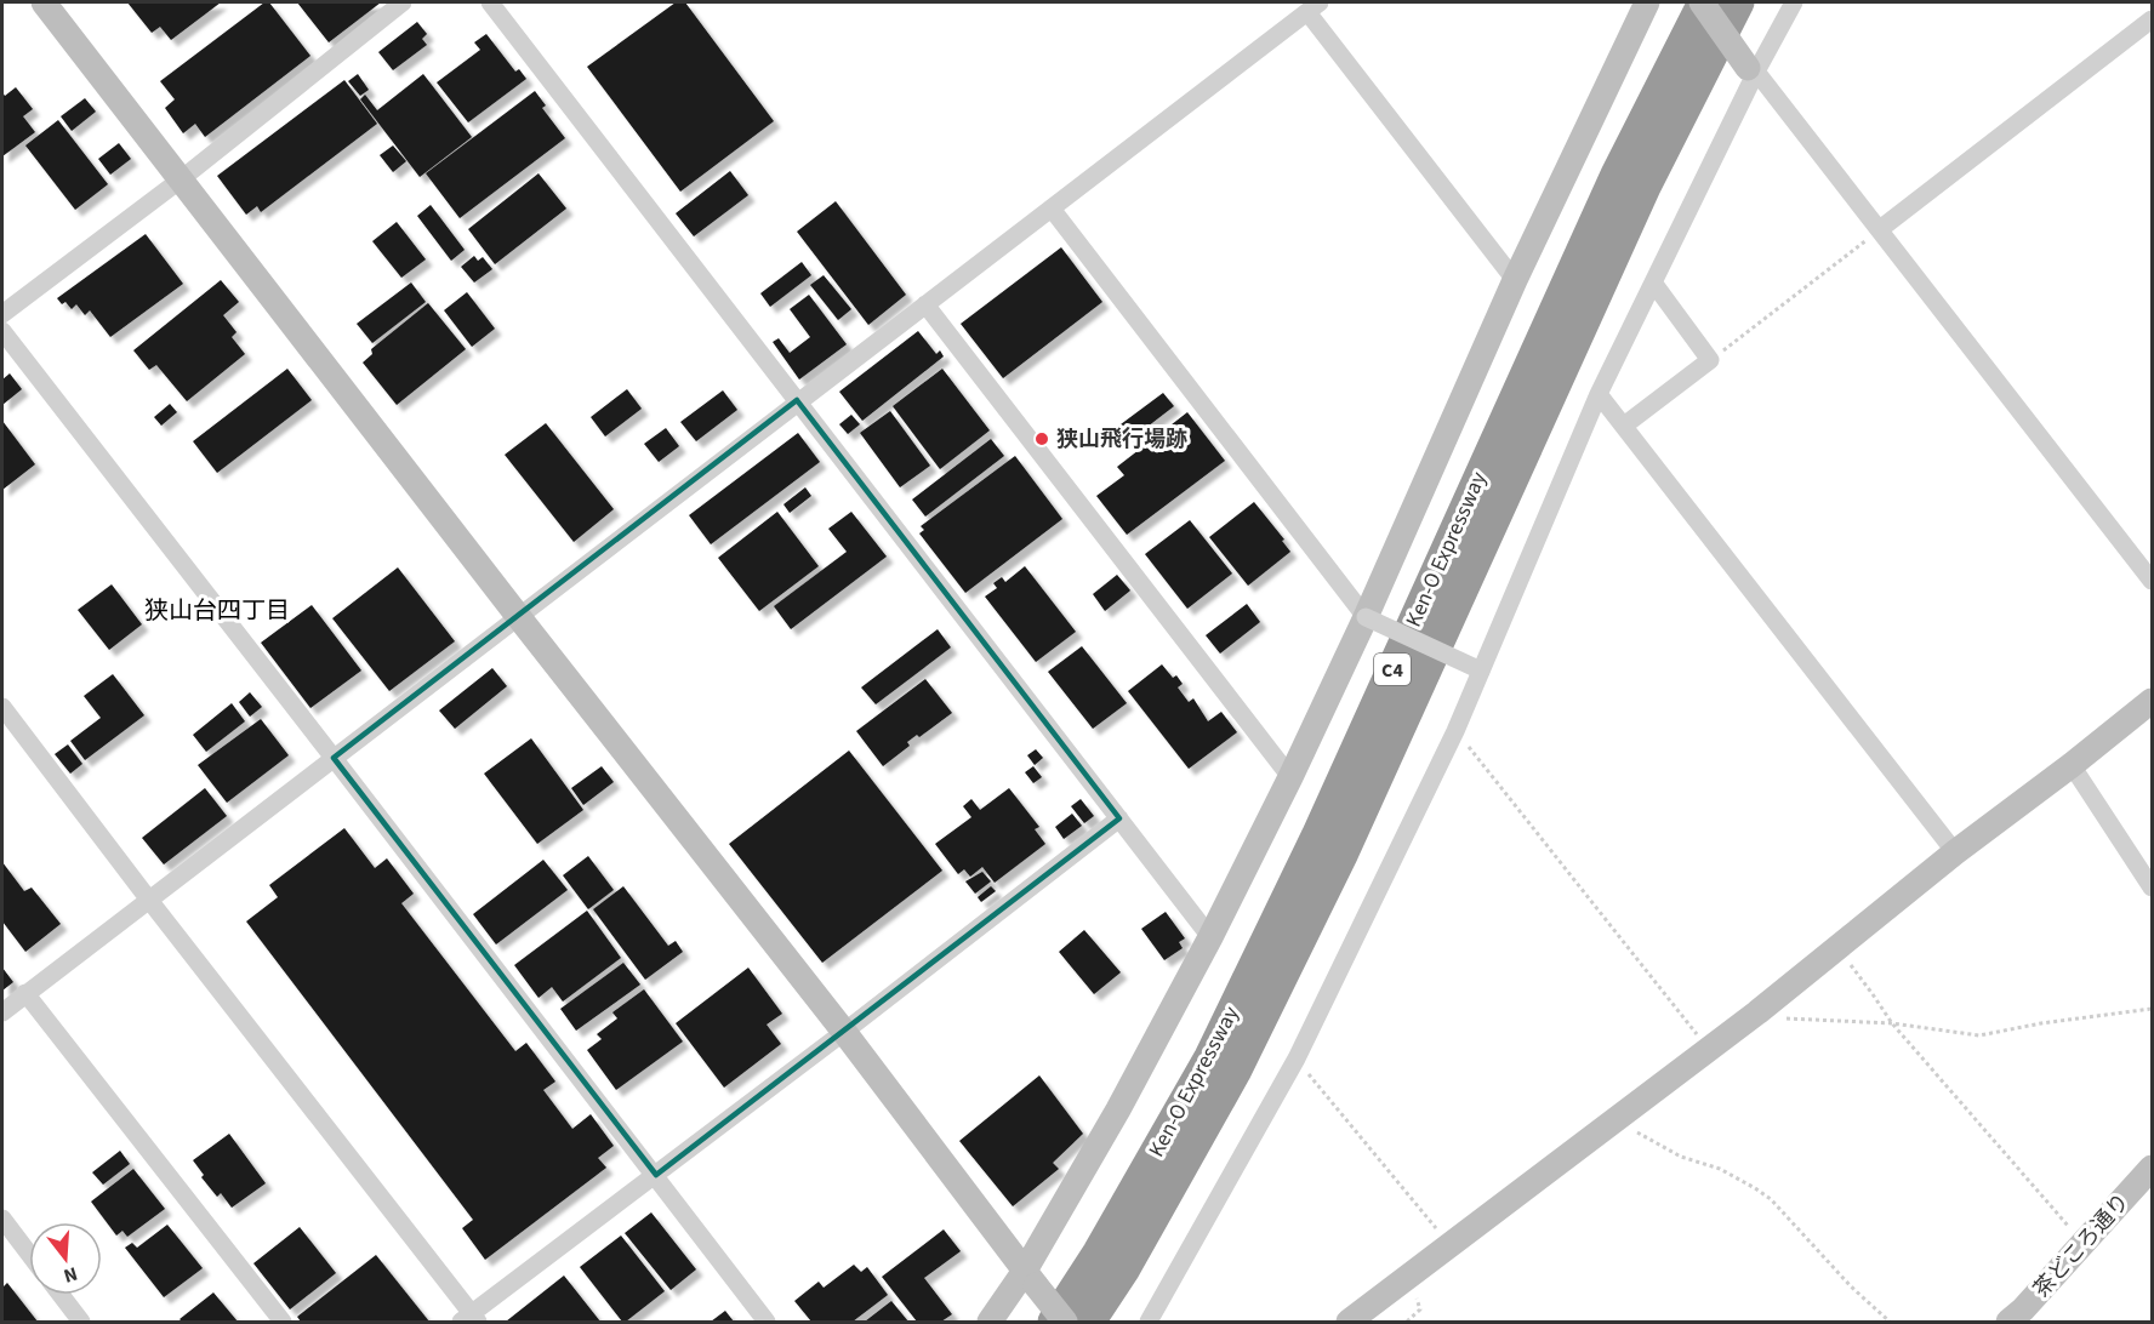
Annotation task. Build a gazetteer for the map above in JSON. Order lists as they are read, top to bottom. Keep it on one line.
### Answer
{"streets":{"highway":["Ken-O Expressway","C4"],"street":["茶どころ通り"]},"districts":["狭山台四丁目"],"places":["狭山飛行場跡"],"north":"bottom"}
